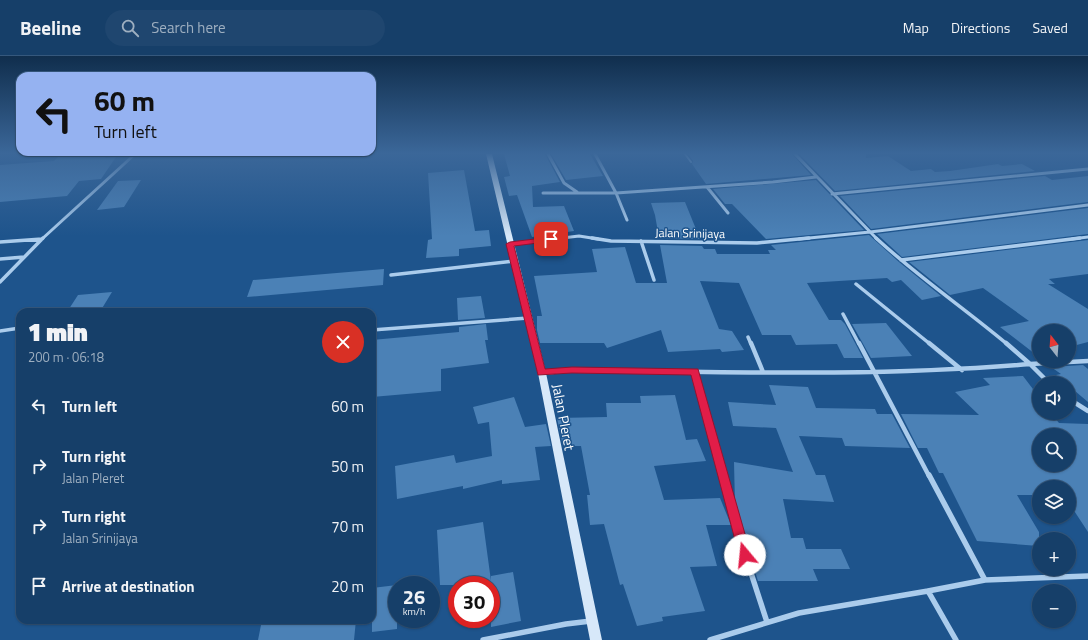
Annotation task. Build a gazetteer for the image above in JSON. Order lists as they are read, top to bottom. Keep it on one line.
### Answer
{"streets":{"main road":["Jalan Pleret"],"street":["Jalan Srinijaya"]},"crossings":[["Jalan Srinijaya","Jalan Pleret"]],"north":"top","page":{"header":"Beeline","search":"Search here","nav":["Map","Directions","Saved"],"turn":["60 m","Turn left"],"heading":["1 min","200 m · 06:18"],"map_buttons":["+","−"],"list":[{"name":"Turn left","value":"60 m"},{"name":"Turn right","note":"Jalan Pleret","value":"50 m"},{"name":"Turn right","note":"Jalan Srinijaya","value":"70 m"},{"name":"Arrive at destination","value":"20 m"}],"speed":"26 km/h","limit":"30"}}
